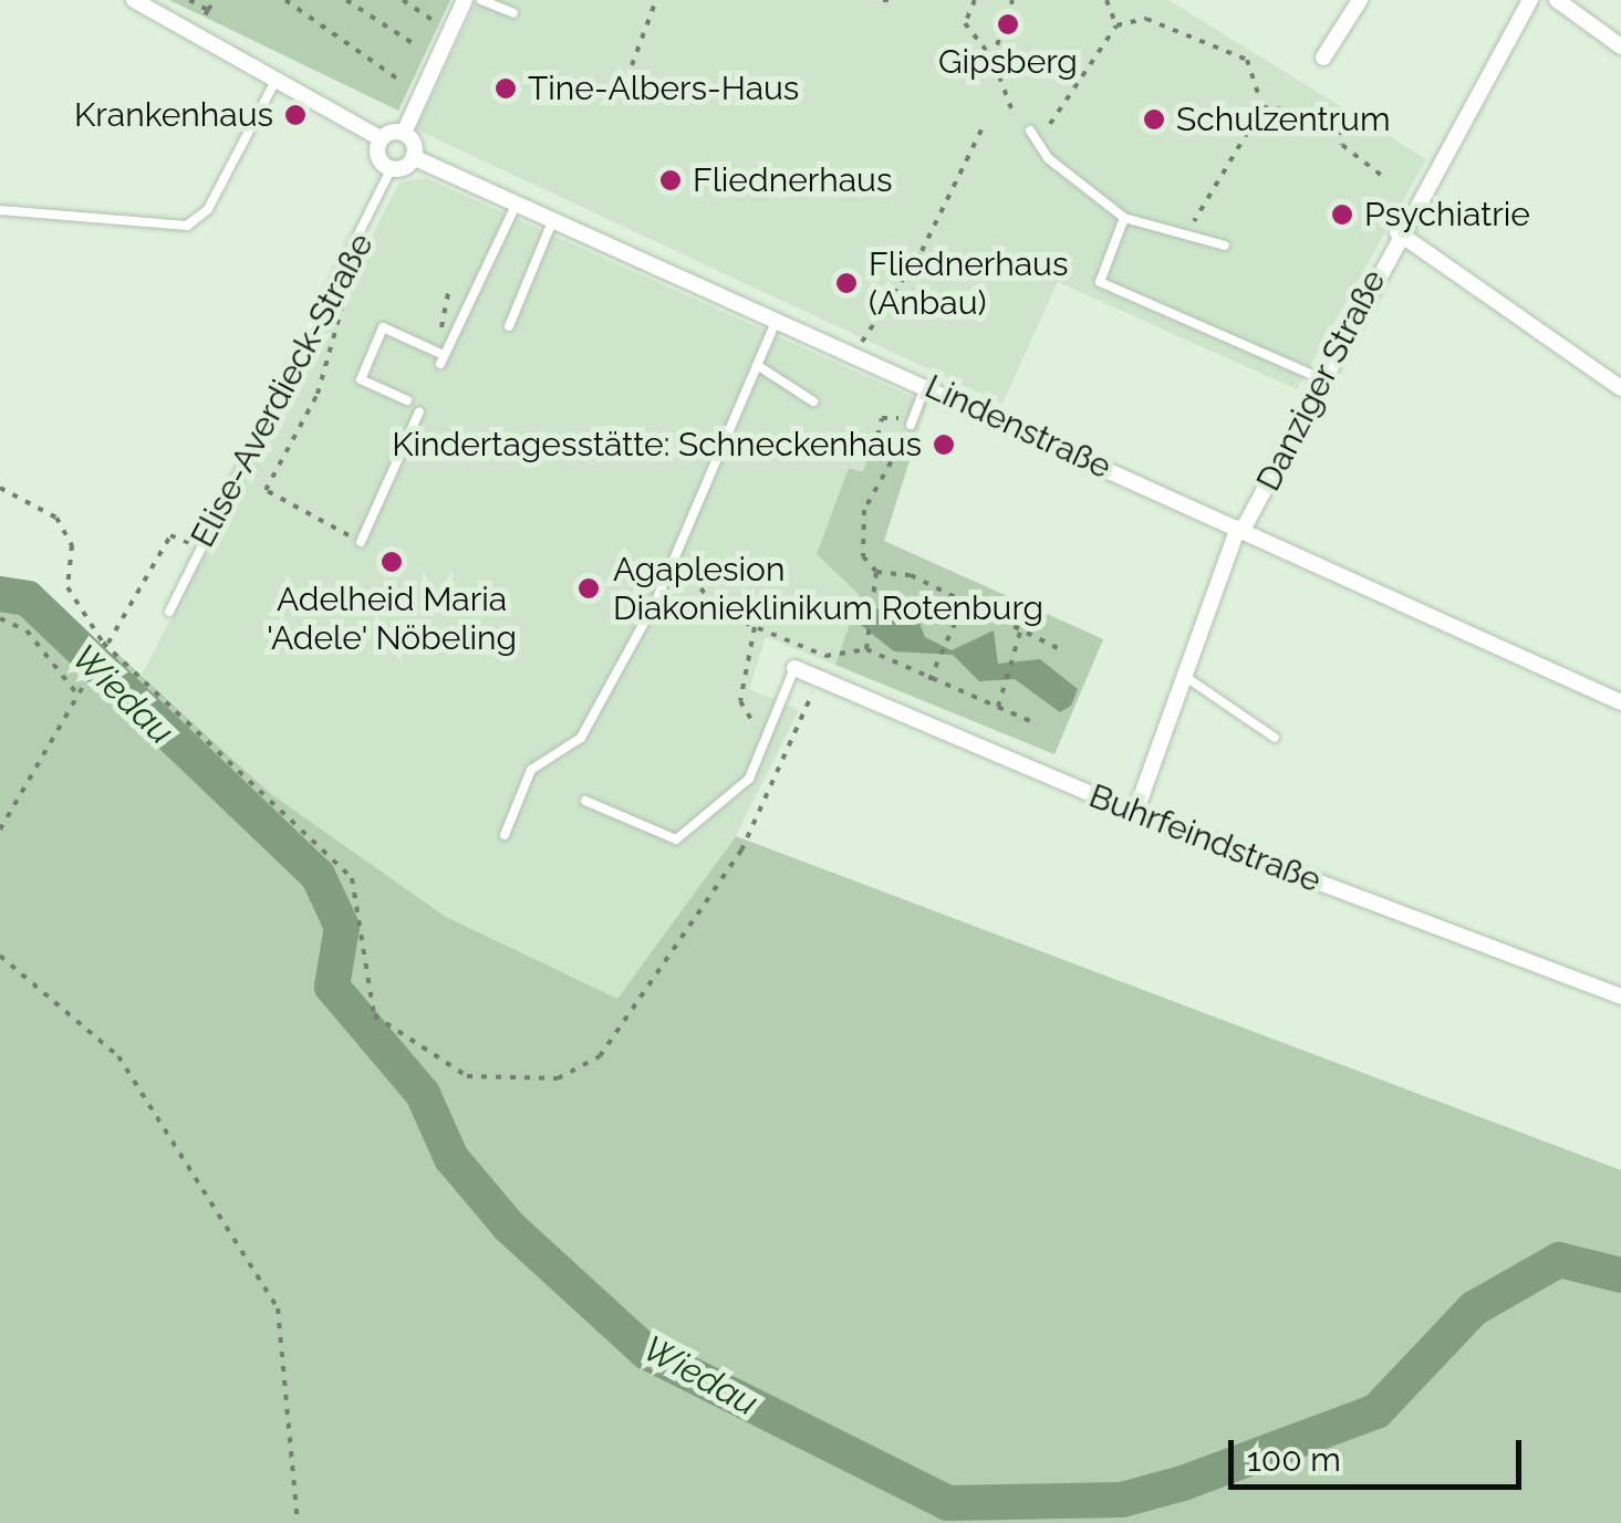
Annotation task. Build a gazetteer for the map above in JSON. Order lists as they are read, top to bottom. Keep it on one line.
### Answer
{"streets":{"street":["Danziger Straße","Lindenstraße","Buhrfeindstraße"],"lane":["Elise-Averdieck-Straße"]},"crossings":[["Danziger Straße","Lindenstraße"],["Danziger Straße","Buhrfeindstraße"]],"water":["Wiedau"],"places":["Gipsberg","Tine-Albers-Haus","Krankenhaus","Schulzentrum","Fliednerhaus","Psychiatrie","Fliednerhaus (Anbau)","Kindertagesstätte: Schneckenhaus","Adelheid Maria 'Adele' Nöbeling","Agaplesion Diakonieklinikum Rotenburg"],"scale_bar":"100 m"}
